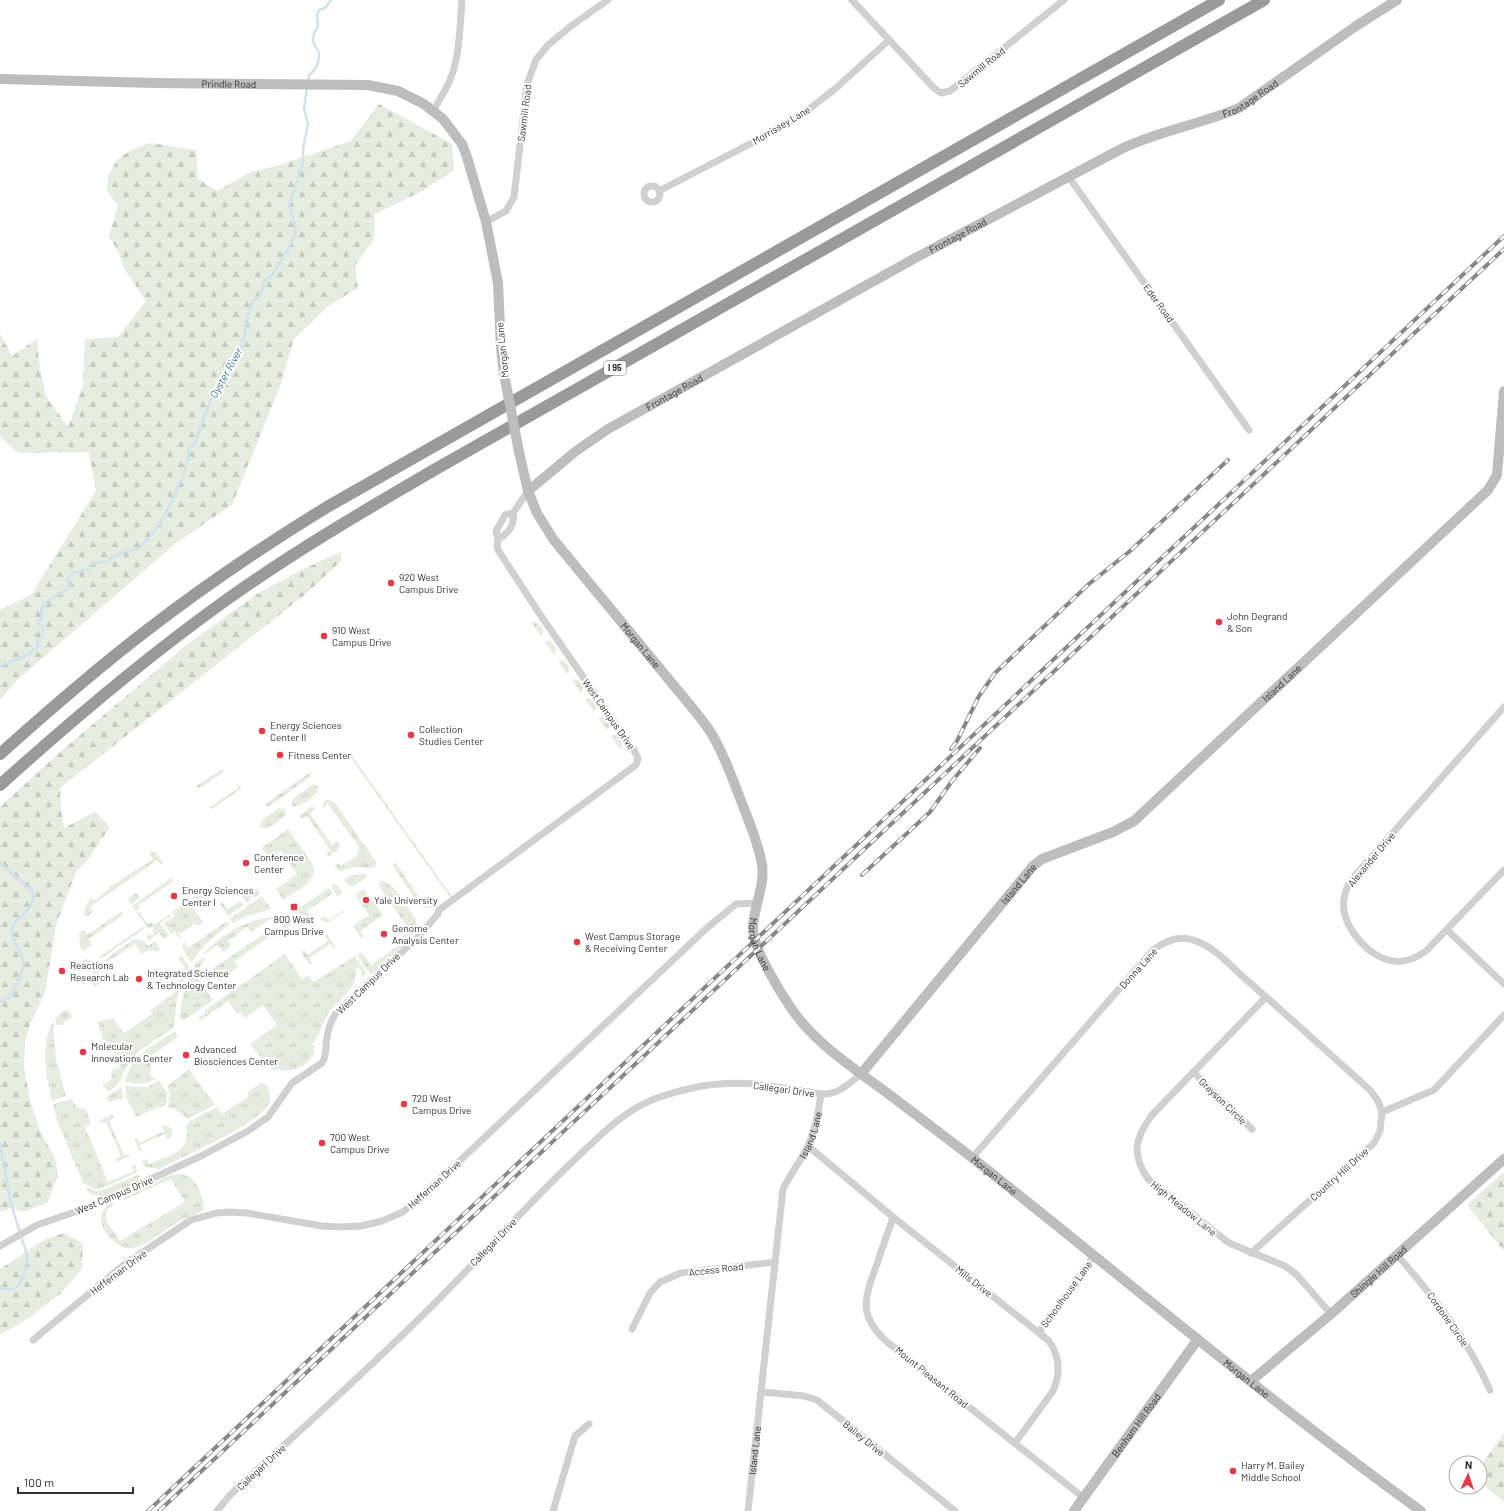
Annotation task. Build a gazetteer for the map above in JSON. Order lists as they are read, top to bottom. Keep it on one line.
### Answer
{"streets":{"highway":["I 95"],"street":["Sawmill Road","Prindle Road","Frontage Road","Morrissey Lane","Eder Road","Morgan Lane","Island Lane","West Campus Drive","Alexander Drive","Donna Lane","Callegari Drive","Grayson Circle","Country Hill Drive","Heffernan Drive","High Meadow Lane","Access Road","Shingle Hill Road","Mills Drive","Schoolhouse Lane","Cordone Circle","Mount Pleasant Road","Benham Hill Road","Bailey Drive"]},"crossings":[["Sawmill Road","Morrissey Lane"],["Sawmill Road","Morgan Lane"],["Prindle Road","Morgan Lane"],["Frontage Road","Eder Road"],["Frontage Road","Morgan Lane"],["Frontage Road","West Campus Drive"],["Morgan Lane","Island Lane"],["Morgan Lane","West Campus Drive"],["Morgan Lane","Donna Lane"],["Morgan Lane","Heffernan Drive"],["Morgan Lane","Shingle Hill Road"],["Morgan Lane","Schoolhouse Lane"],["Morgan Lane","Benham Hill Road"],["Island Lane","Callegari Drive"],["Island Lane","Access Road"],["Island Lane","Mills Drive"],["Island Lane","Bailey Drive"],["Donna Lane","Country Hill Drive"],["Donna Lane","High Meadow Lane"],["Grayson Circle","High Meadow Lane"],["Country Hill Drive","High Meadow Lane"],["High Meadow Lane","Shingle Hill Road"],["Shingle Hill Road","Cordone Circle"],["Mills Drive","Schoolhouse Lane"],["Mills Drive","Mount Pleasant Road"],["Mount Pleasant Road","Benham Hill Road"]],"water":["Oyster River"],"places":{"other":["920 West Campus Drive","John Degrand & Son","910 West Campus Drive","Energy Sciences Center II","Collection Studies Center","Fitness Center","Conference Center","Energy Sciences Center I","Yale University","Genome Analysis Center","West Campus Storage & Receiving Center","Reactions Research Lab","Integrated Science & Technology Center","Molecular Innovations Center","Advanced Biosciences Center","720 West Campus Drive","700 West Campus Drive","Harry M. Bailey Middle School"],"transit":["800 West Campus Drive"]},"scale_bar":"100 m","north":"top"}
